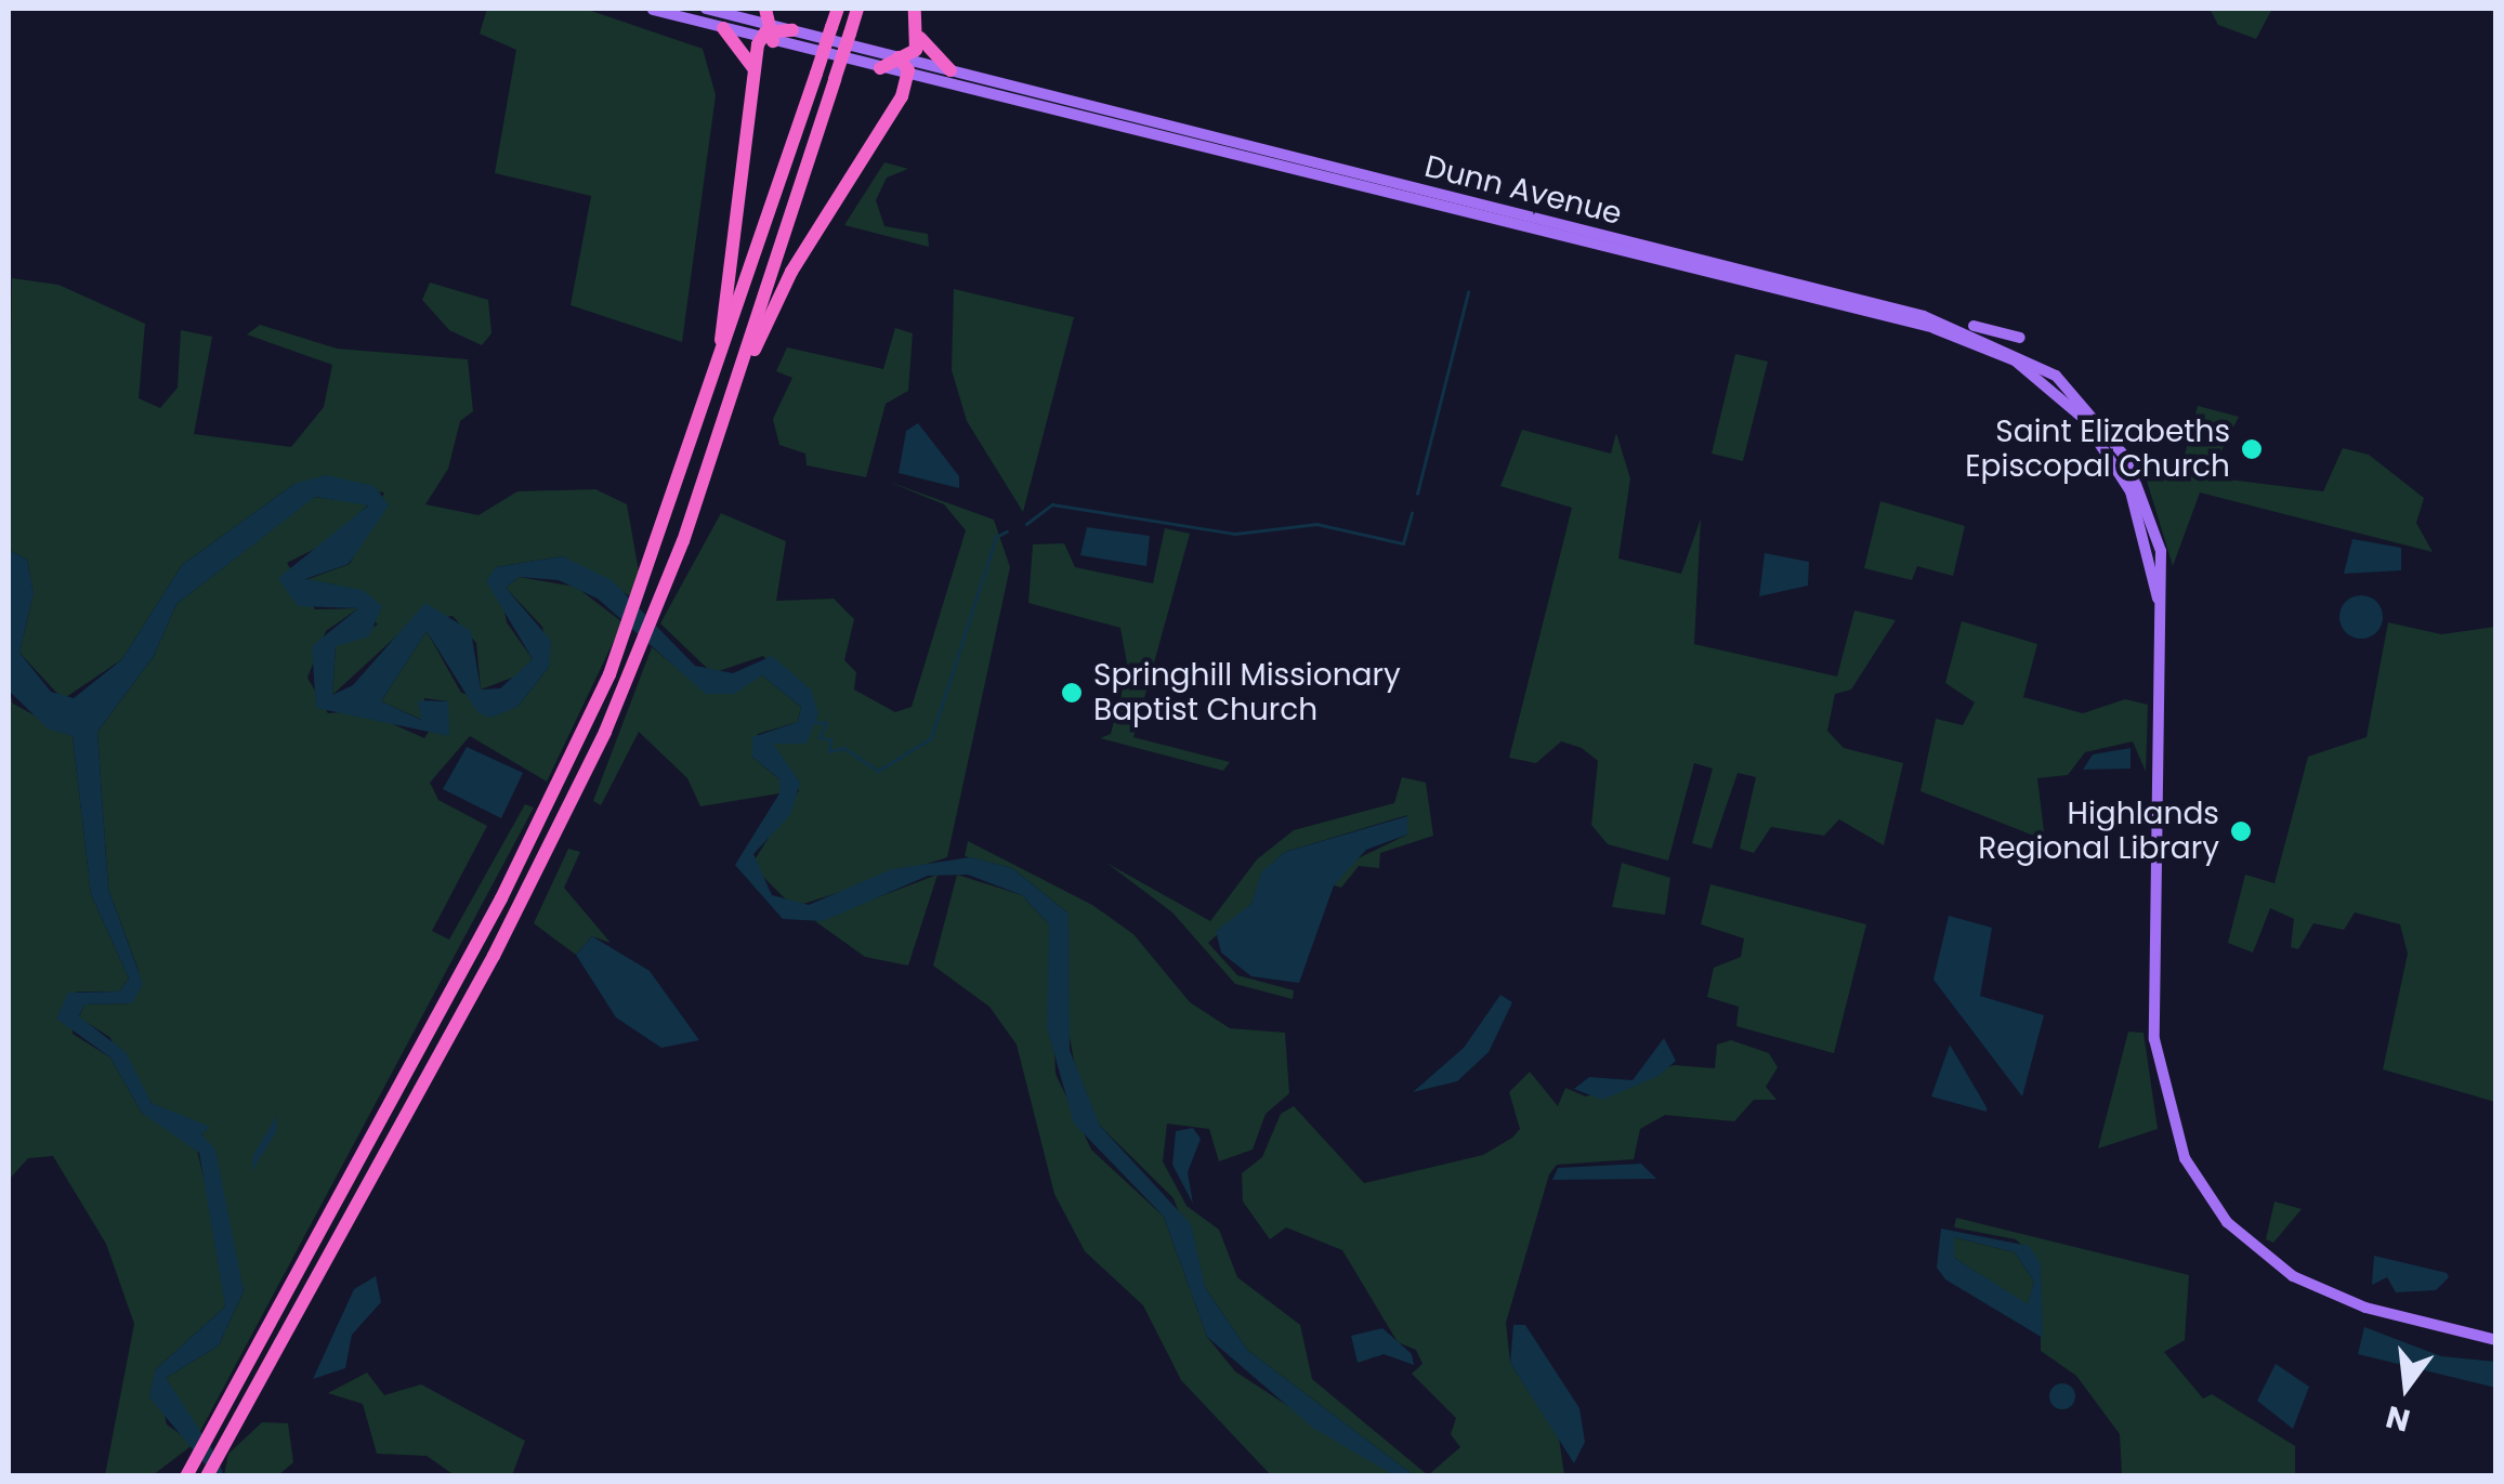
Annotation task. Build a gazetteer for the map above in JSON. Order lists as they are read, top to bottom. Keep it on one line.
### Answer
{"streets":{"main road":["Dunn Avenue"]},"places":["Saint Elizabeths Episcopal Church","Springhill Missionary Baptist Church","Highlands Regional Library"],"north":"bottom"}
